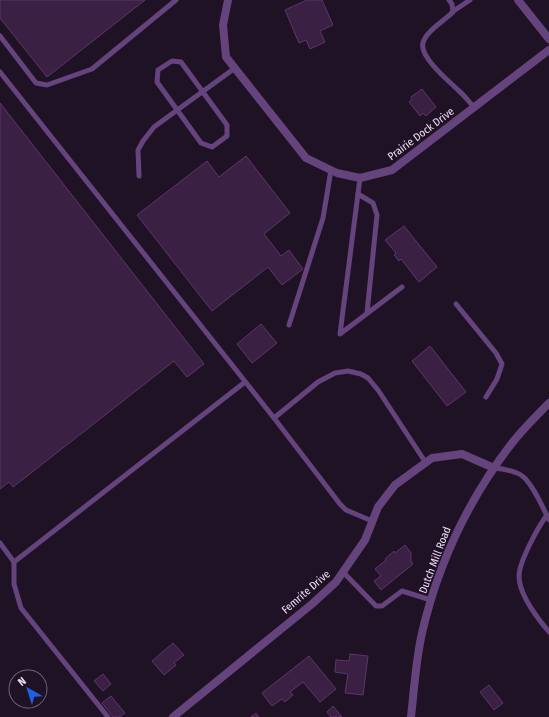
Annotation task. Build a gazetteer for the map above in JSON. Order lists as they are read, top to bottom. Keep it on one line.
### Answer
{"streets":{"street":["Prairie Dock Drive","Dutch Mill Road","Femrite Drive"]},"crossings":[["Dutch Mill Road","Femrite Drive"]],"north":"top left"}
